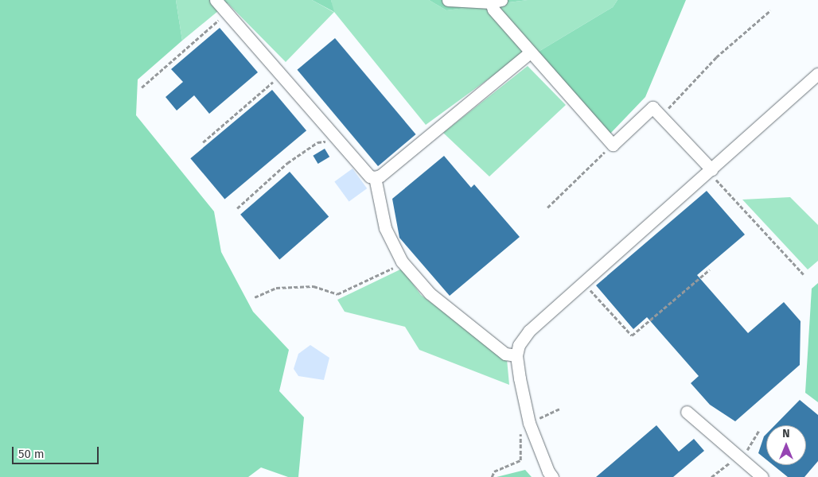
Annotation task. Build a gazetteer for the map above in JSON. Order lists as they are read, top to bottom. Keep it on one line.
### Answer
{"scale_bar":"50 m","north":"top"}
